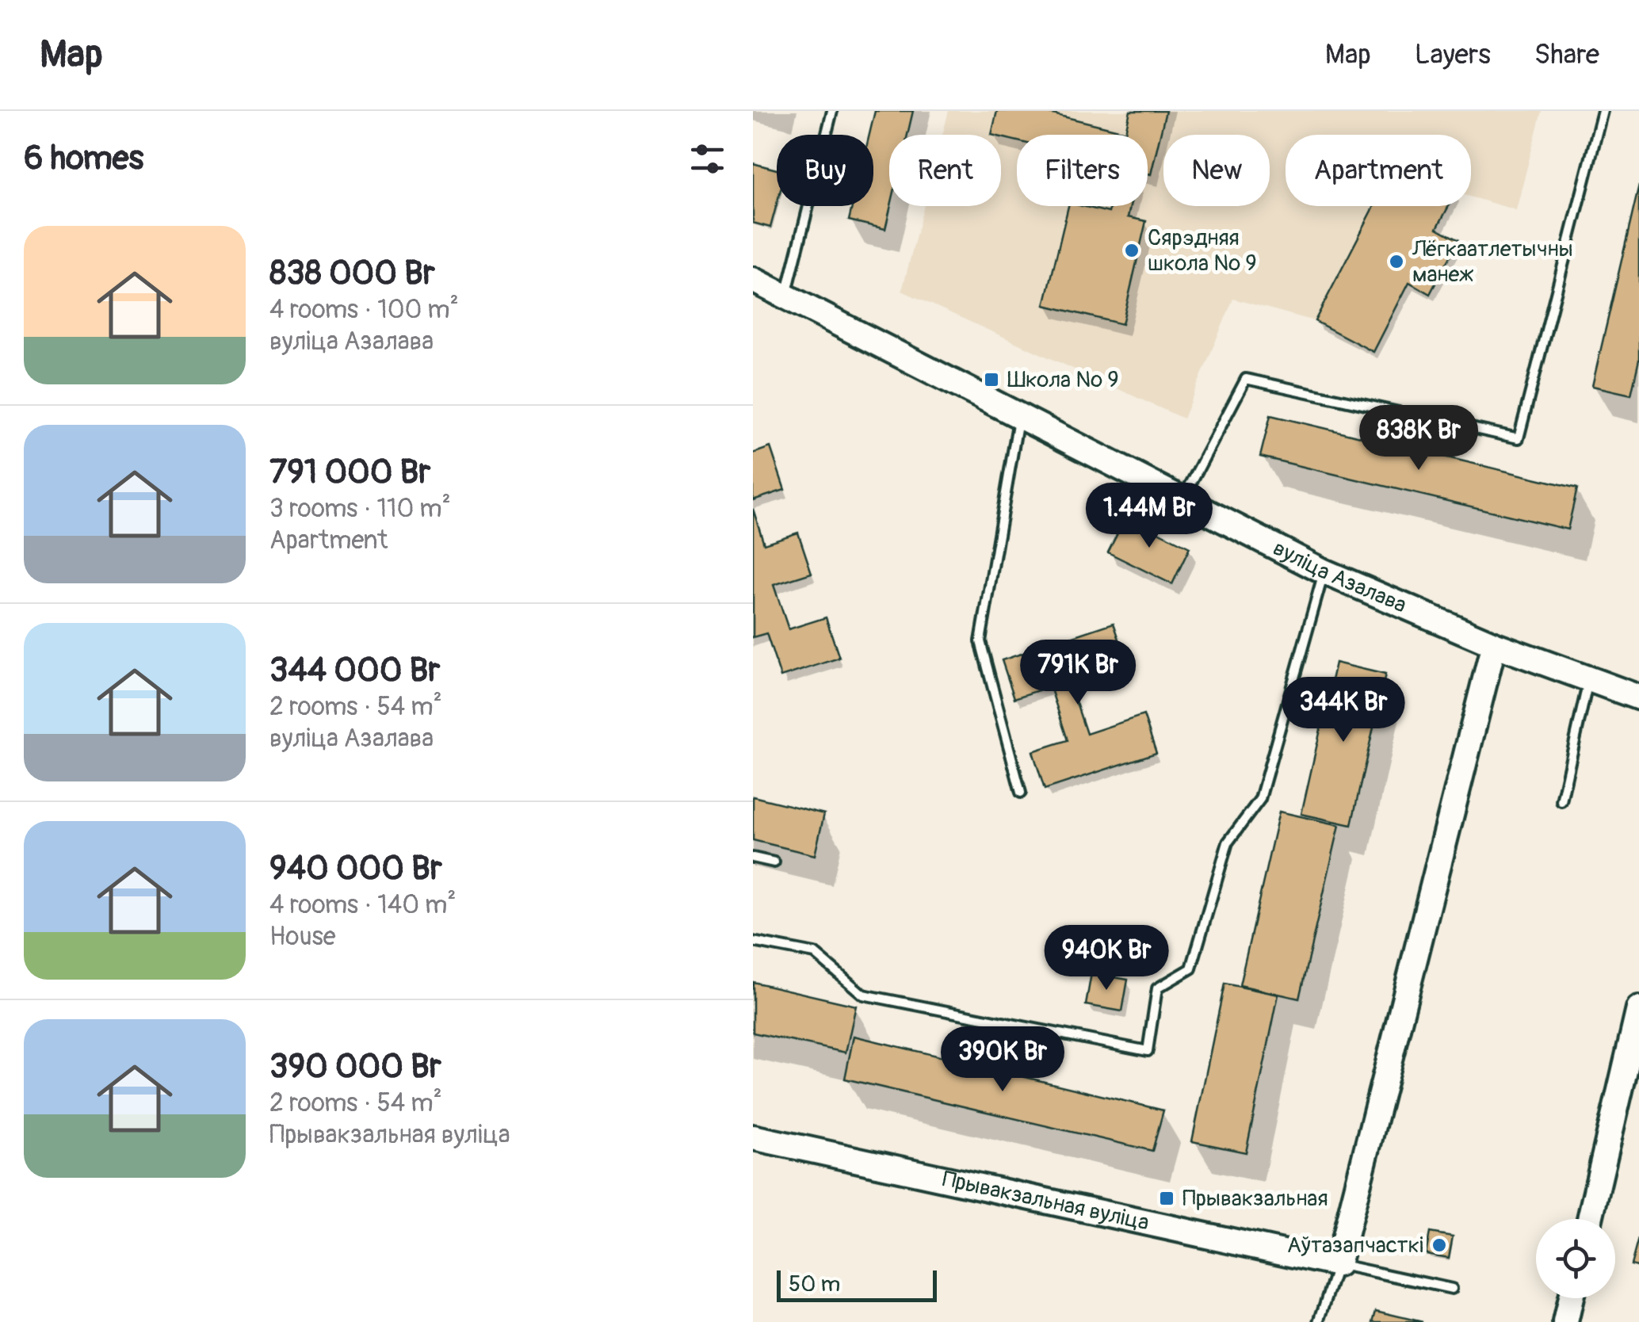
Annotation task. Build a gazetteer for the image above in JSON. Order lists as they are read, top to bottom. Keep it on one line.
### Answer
{"streets":{"street":["вуліца Азалава","Прывакзальная вуліца"]},"places":{"other":["Сярэдняя школа № 9","Лёгкаатлетычны манеж","Аўтазапчасткі"],"transit":["Школа № 9","Прывакзальная"]},"scale_bar":"50 m","page":{"header":"Map","nav":["Map","Layers","Share"],"heading":"6 homes","chip":["Buy","Rent","Filters","New","Apartment"],"list":[{"name":"838 000 Br","note":"4 rooms · 100 m² · вуліца Азалава"},{"name":"791 000 Br","note":"3 rooms · 110 m² · Apartment"},{"name":"344 000 Br","note":"2 rooms · 54 m² · вуліца Азалава"},{"name":"940 000 Br","note":"4 rooms · 140 m² · House"},{"name":"390 000 Br","note":"2 rooms · 54 m² · Прывакзальная вуліца"}],"price":["838K Br","1.44M Br","791K Br","344K Br","940K Br","390K Br"],"scale":"50 m"}}
